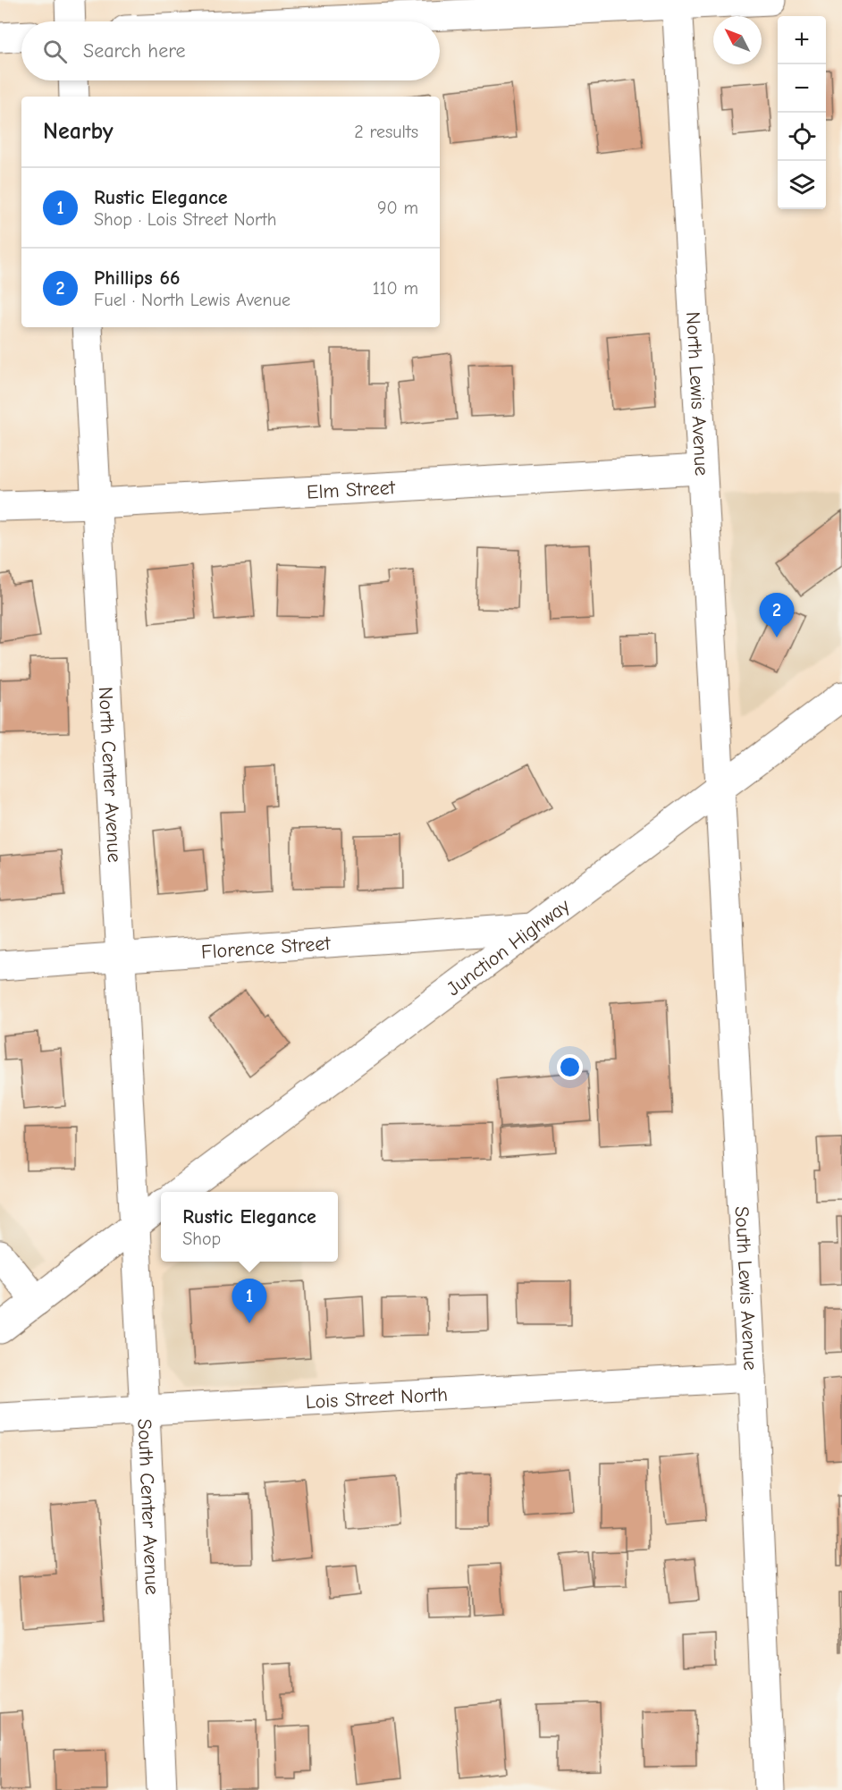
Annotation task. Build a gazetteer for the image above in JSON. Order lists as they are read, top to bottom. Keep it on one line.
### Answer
{"streets":{"street":["North Lewis Avenue","Elm Street","North Center Avenue","Junction Highway","Florence Street","South Lewis Avenue","Lois Street North","South Center Avenue"]},"crossings":[["North Lewis Avenue","Elm Street"],["North Lewis Avenue","Junction Highway"],["North Lewis Avenue","South Lewis Avenue"],["Elm Street","North Center Avenue"],["North Center Avenue","Florence Street"],["North Center Avenue","South Center Avenue"],["Junction Highway","Florence Street"],["Junction Highway","South Lewis Avenue"],["South Lewis Avenue","Lois Street North"],["Lois Street North","South Center Avenue"]],"north":"top left","page":{"map_buttons":["+","−"],"search":"Search here","heading":["Nearby","2 results"],"list":[{"mark":"1","name":"Rustic Elegance","note":"Shop · Lois Street North","value":"90 m"},{"mark":"2","name":"Phillips 66","note":"Fuel · North Lewis Avenue","value":"110 m"}],"pins":["2","1"],"popup":["Rustic Elegance","Shop"]}}
